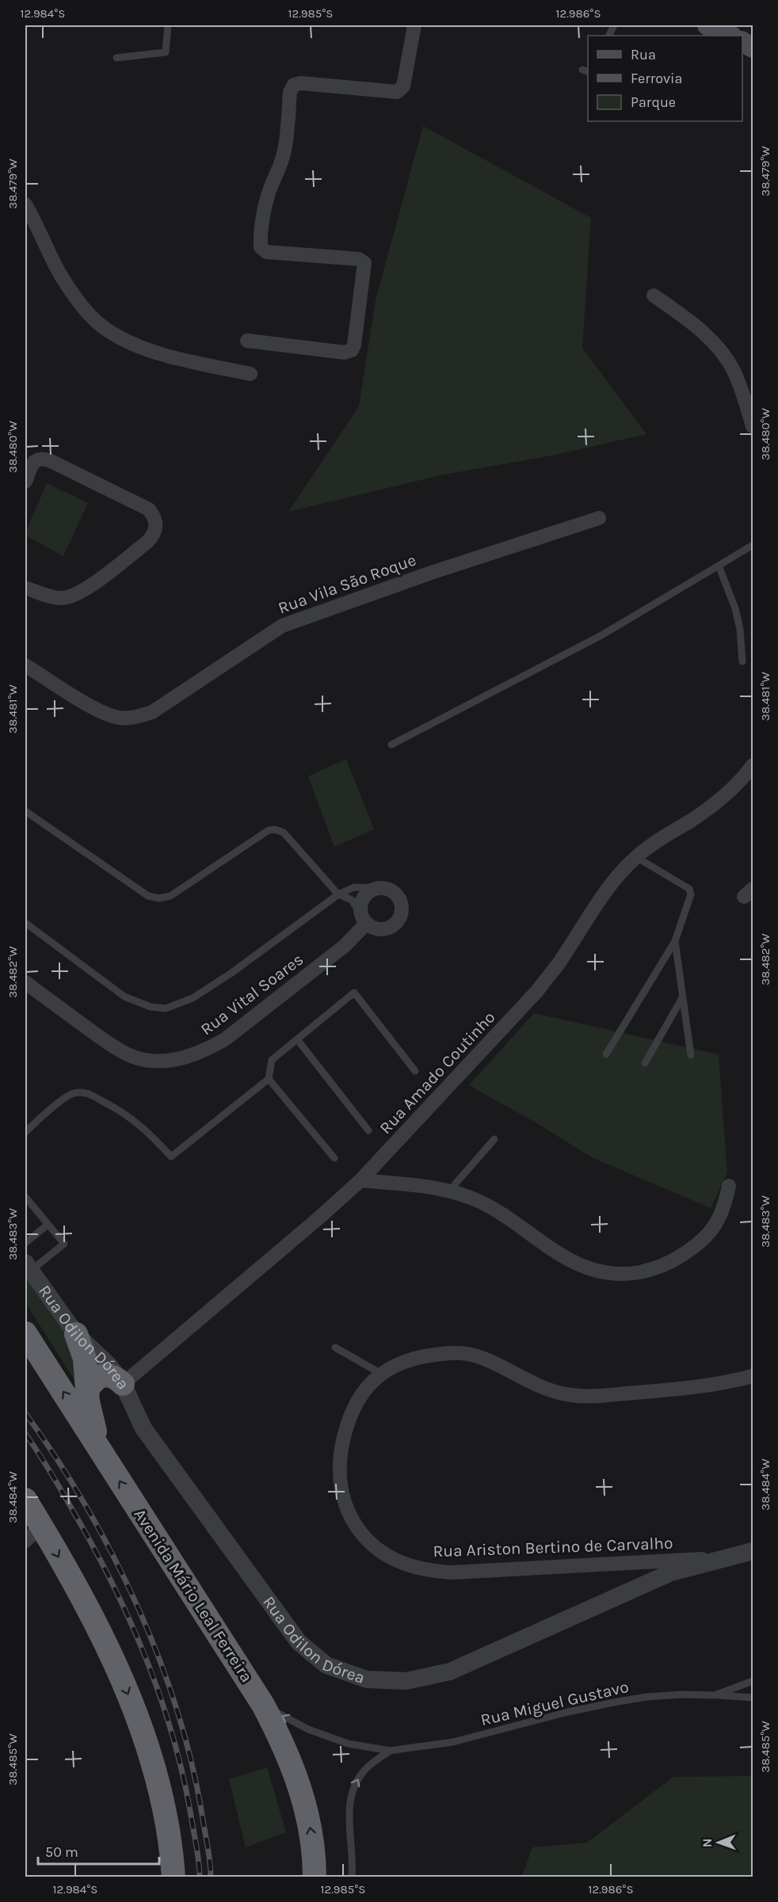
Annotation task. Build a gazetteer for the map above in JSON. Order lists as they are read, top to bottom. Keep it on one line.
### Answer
{"streets":{"highway":["Avenida Mário Leal Ferreira"],"street":["Rua Vila São Roque","Rua Vital Soares","Rua Amado Coutinho","Rua Odilon Dórea","Rua Ariston Bertino de Carvalho"],"lane":["Rua Miguel Gustavo"]},"crossings":[["Rua Amado Coutinho","Rua Odilon Dórea"],["Rua Odilon Dórea","Rua Ariston Bertino de Carvalho"]],"legend":["Rua","Ferrovia","Parque"],"scale_bar":"50 m","north":"left","coordinates":["12.984°S","12.985°S","12.986°S","38.479°W","38.480°W","38.481°W","38.482°W","38.483°W","38.484°W","38.485°W"]}
